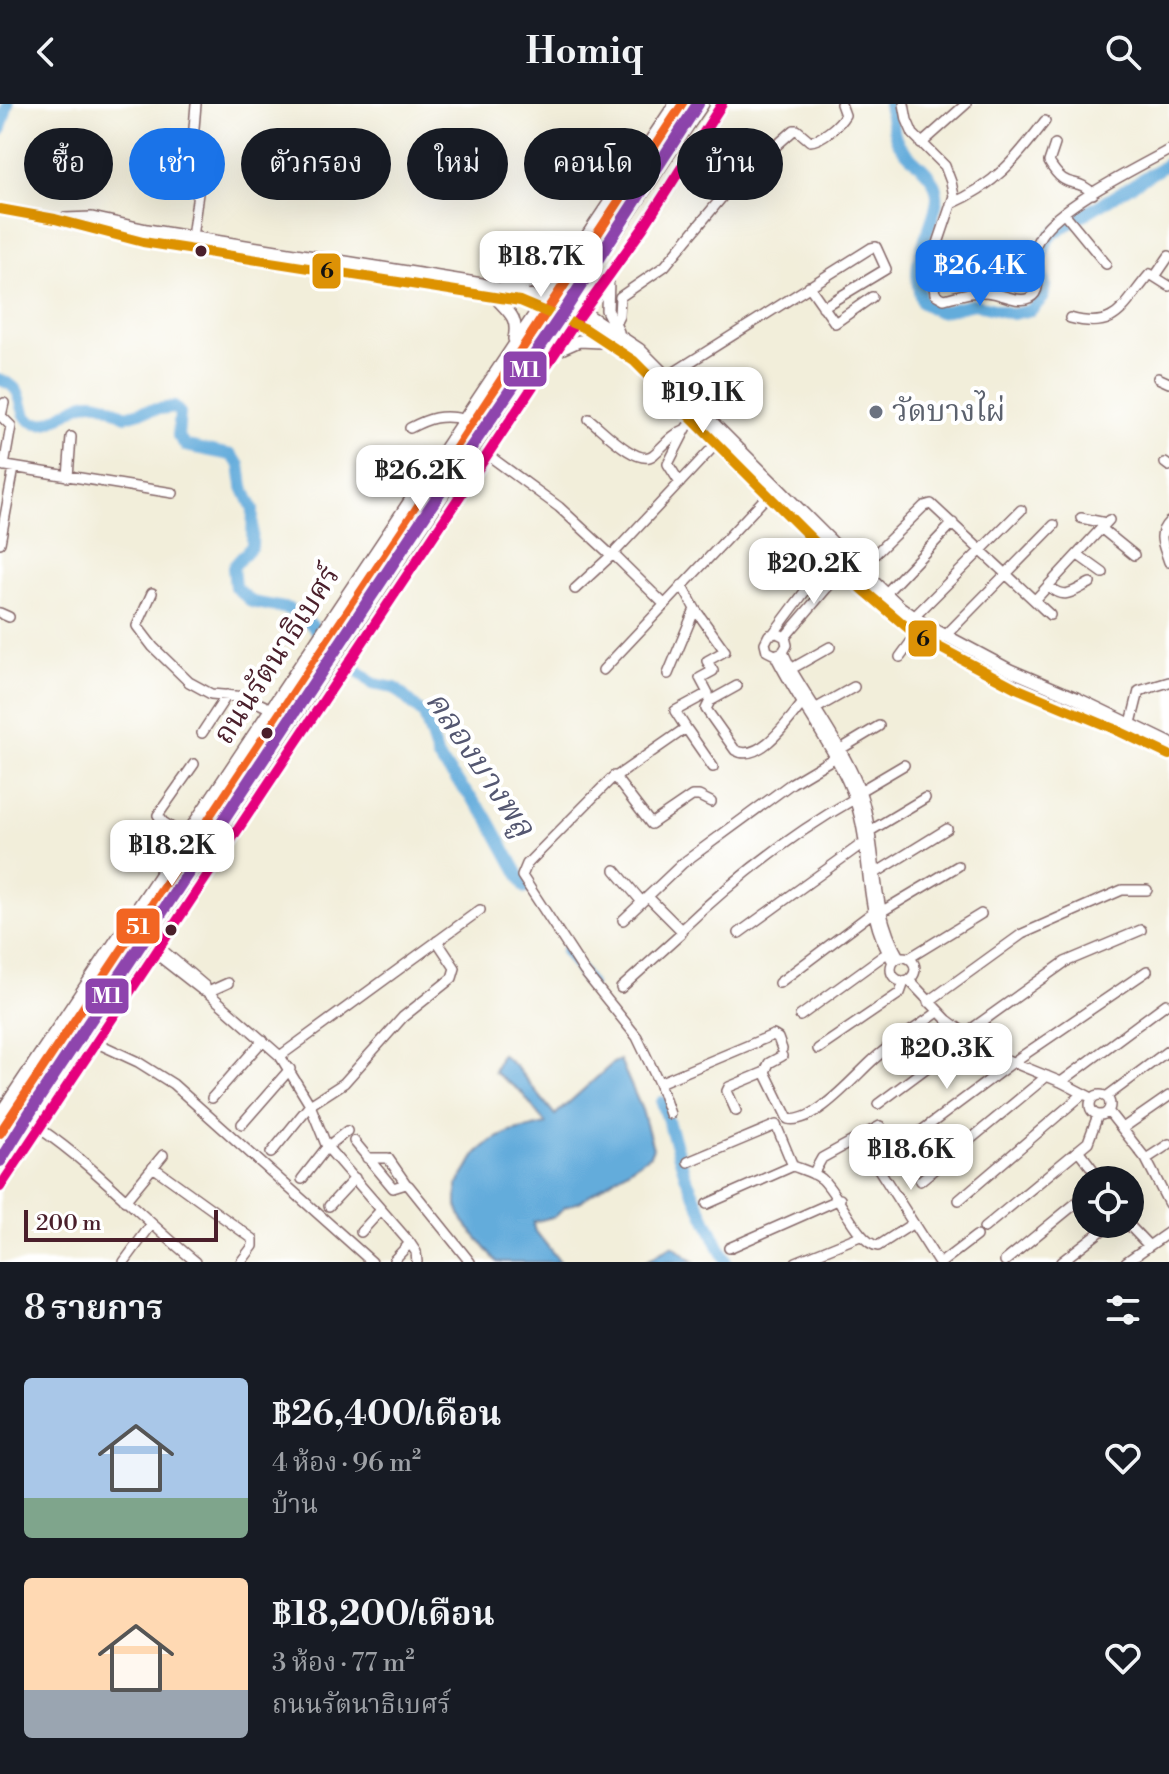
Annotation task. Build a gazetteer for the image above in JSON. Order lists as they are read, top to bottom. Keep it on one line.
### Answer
{"streets":{"main road":["ถนนรัตนาธิเบศร์"]},"water":["คลองบางพลู"],"places":["วัดบางไผ่"],"lines":["transit line M1","transit line 51","transit line 6"],"scale_bar":"200 m","page":{"header":"Homiq","chip":["ซื้อ","เช่า","ตัวกรอง","ใหม่","คอนโด","บ้าน"],"price":["฿18.7K","฿26.4K","฿19.1K","฿26.2K","฿20.2K","฿18.2K","฿20.3K","฿18.6K"],"scale":"200 m","heading":"8 รายการ","list":[{"name":"฿26,400/เดือน","note":"4 ห้อง · 96 m² · บ้าน"},{"name":"฿18,200/เดือน","note":"3 ห้อง · 77 m² · ถนนรัตนาธิเบศร์"}]}}
